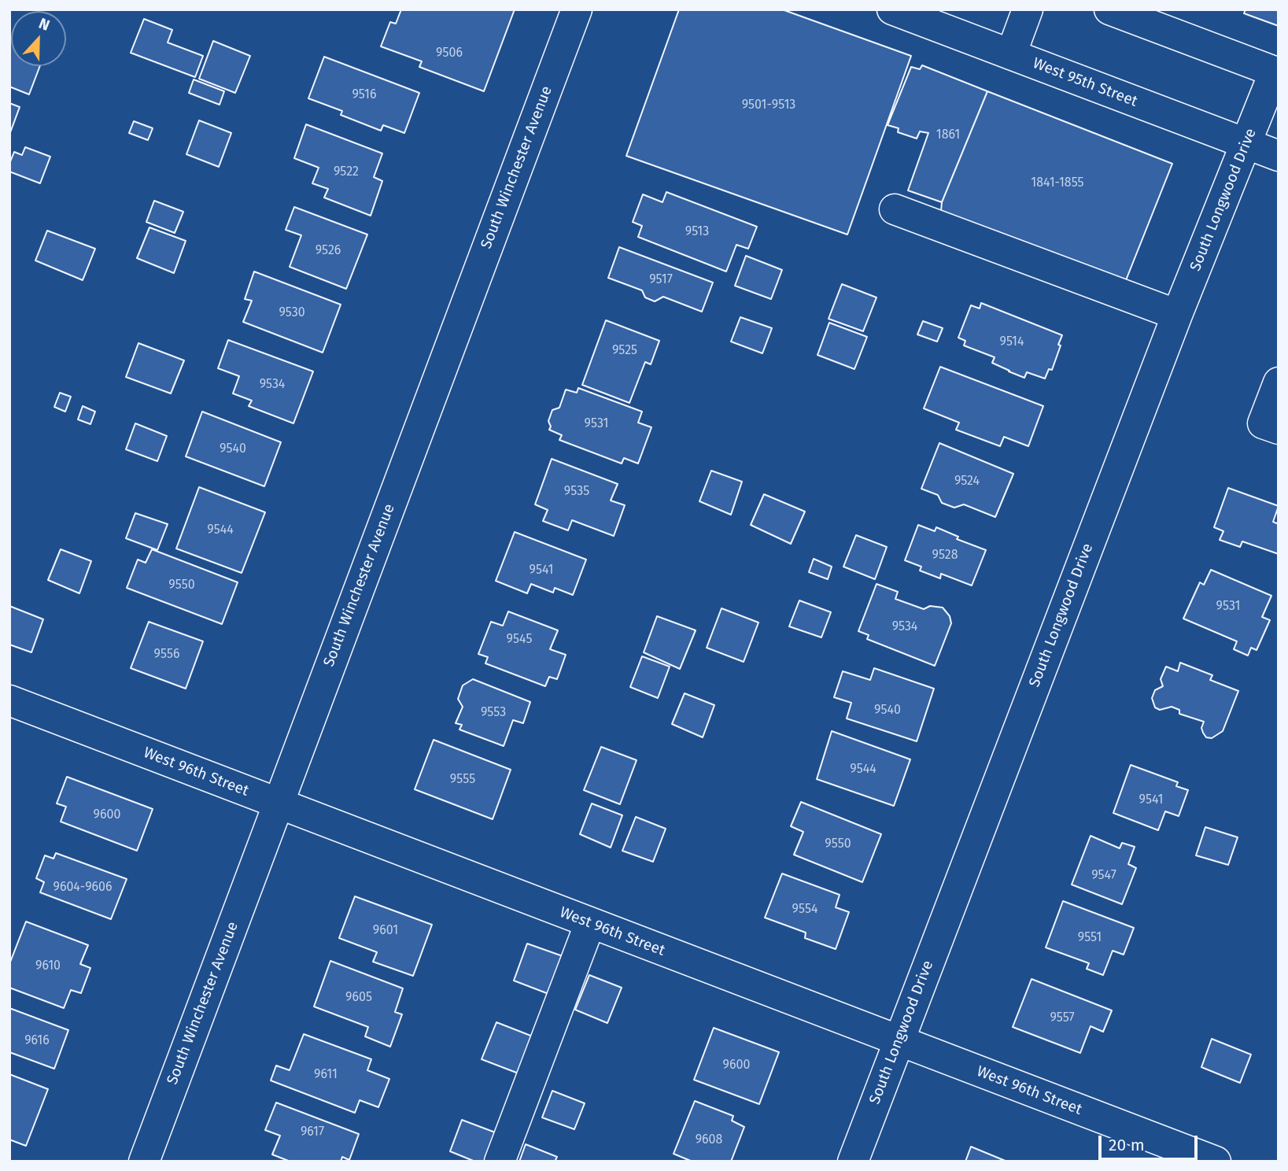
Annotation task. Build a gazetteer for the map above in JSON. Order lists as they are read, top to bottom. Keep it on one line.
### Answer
{"streets":{"street":["West 95th Street","South Winchester Avenue","South Longwood Drive","West 96th Street"]},"crossings":[["West 95th Street","South Longwood Drive"],["South Winchester Avenue","West 96th Street"],["South Longwood Drive","West 96th Street"]],"house_numbers":["9506","9516","9501-9513","1861","9522","1841-1855","9513","9526","9517","9530","9514","9525","9534","9531","9540","9524","9535","9544","9528","9541","9550","9531","9534","9545","9556","9540","9553","9544","9555","9541","9600","9550","9547","9604-9606","9554","9601","9551","9610","9605","9557","9616","9600","9611","9617","9608"],"scale_bar":"20 m","north":"top"}
